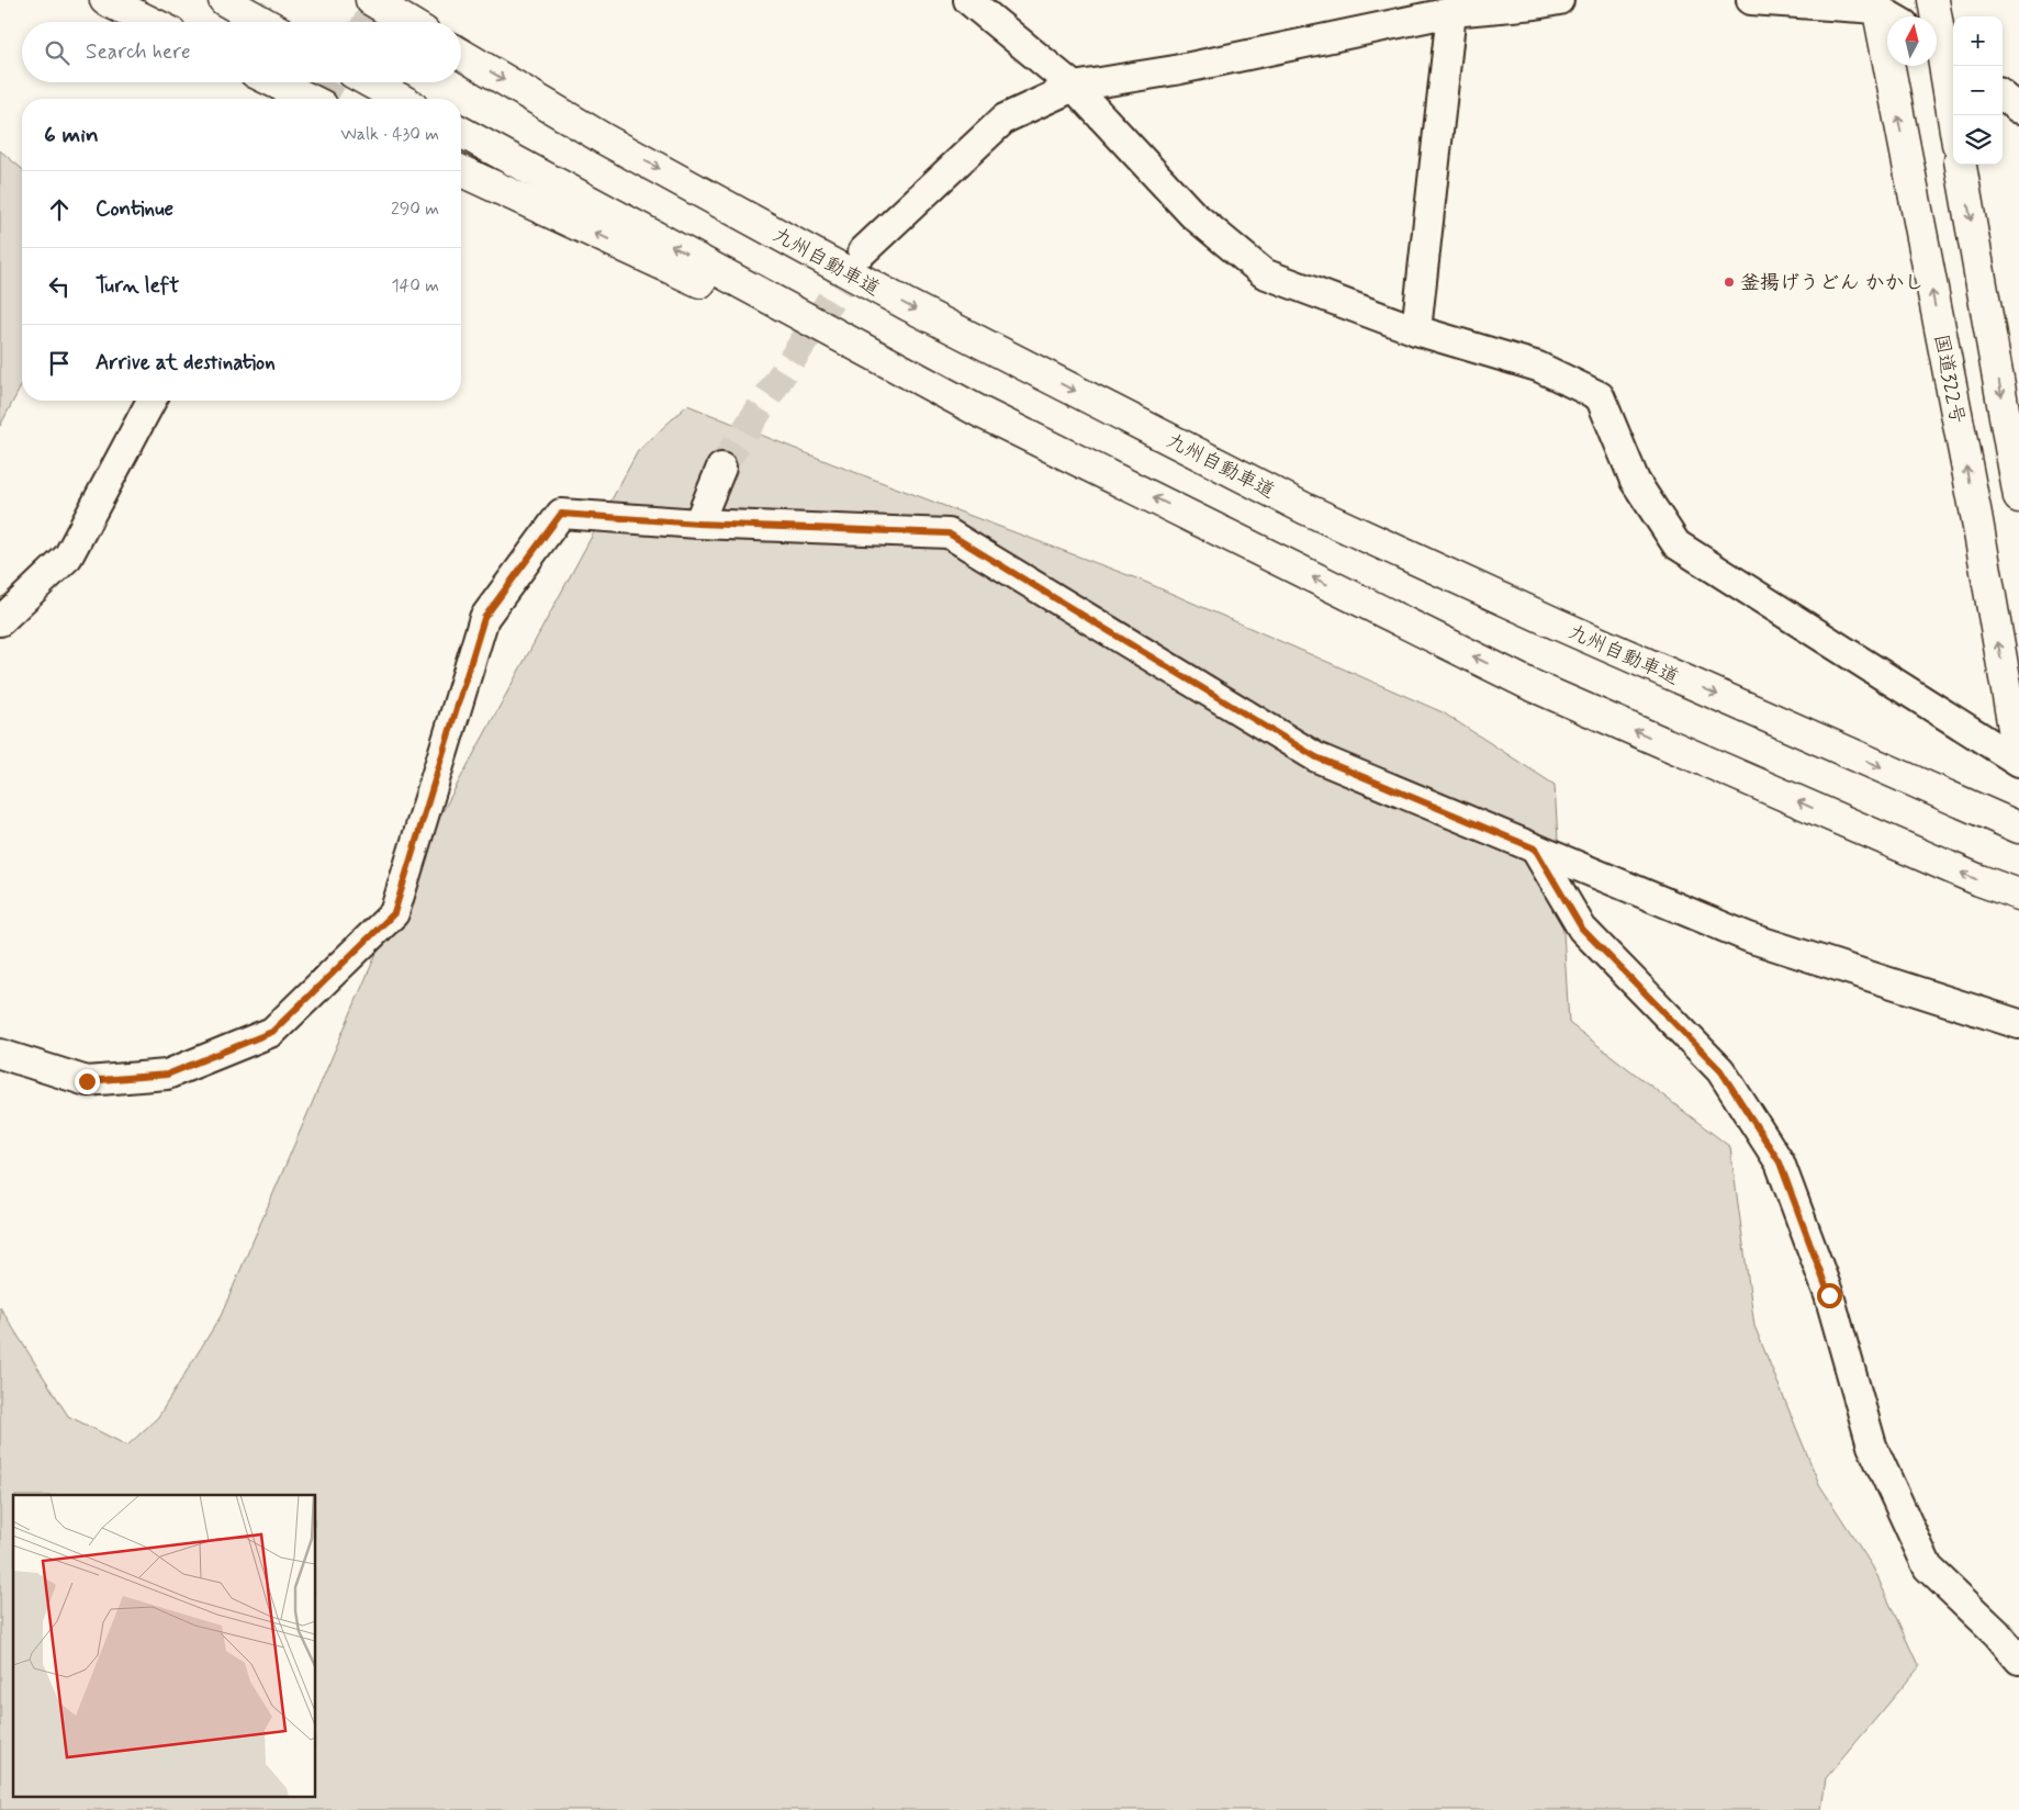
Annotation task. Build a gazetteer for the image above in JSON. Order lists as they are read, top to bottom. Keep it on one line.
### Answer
{"streets":{"highway":["九州自動車道","国道322号"]},"places":["釜揚げうどん かかし"],"north":"top","page":{"map_buttons":["+","−"],"search":"Search here","heading":["6 min","Walk · 430 m"],"list":[["Continue","290 m"],["Turn left","140 m"],"Arrive at destination"]}}
